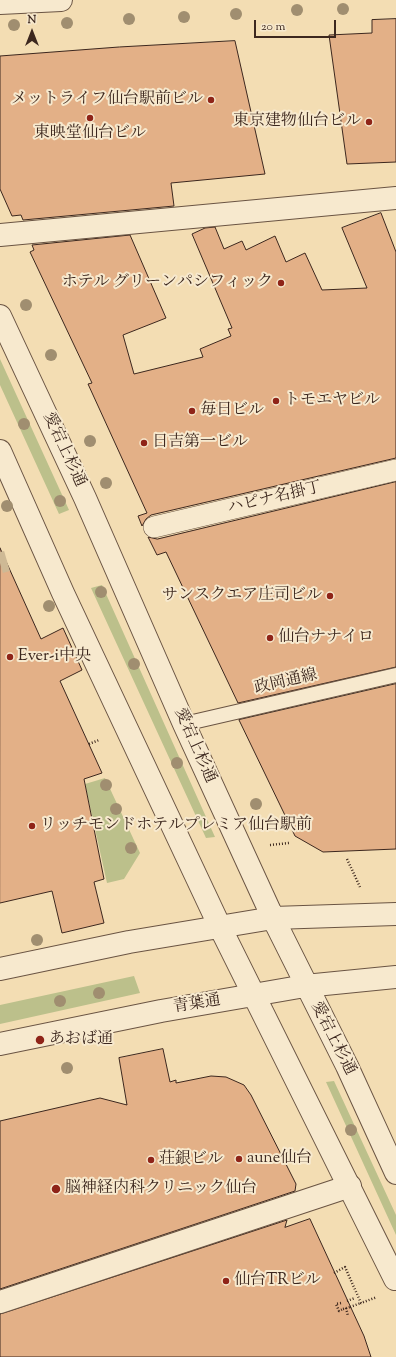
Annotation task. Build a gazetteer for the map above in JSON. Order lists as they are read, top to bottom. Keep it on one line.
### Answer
{"streets":{"street":["愛宕上杉通","ハピナ名掛丁","青葉通"],"lane":["政岡通線"]},"crossings":[["愛宕上杉通","政岡通線"],["愛宕上杉通","青葉通"]],"places":["メットライフ仙台駅前ビル","東映堂仙台ビル","東京建物仙台ビル","ホテル グリーンパシフィック","トモエヤビル","毎日ビル","日吉第一ビル","サンスクエア庄司ビル","仙台ナナイロ","Ever-i中央","リッチモンドホテルプレミア仙台駅前","あおば通","aune仙台","荘銀ビル","脳神経内科クリニック仙台","仙台TRビル"],"scale_bar":"20 m","north":"top"}
